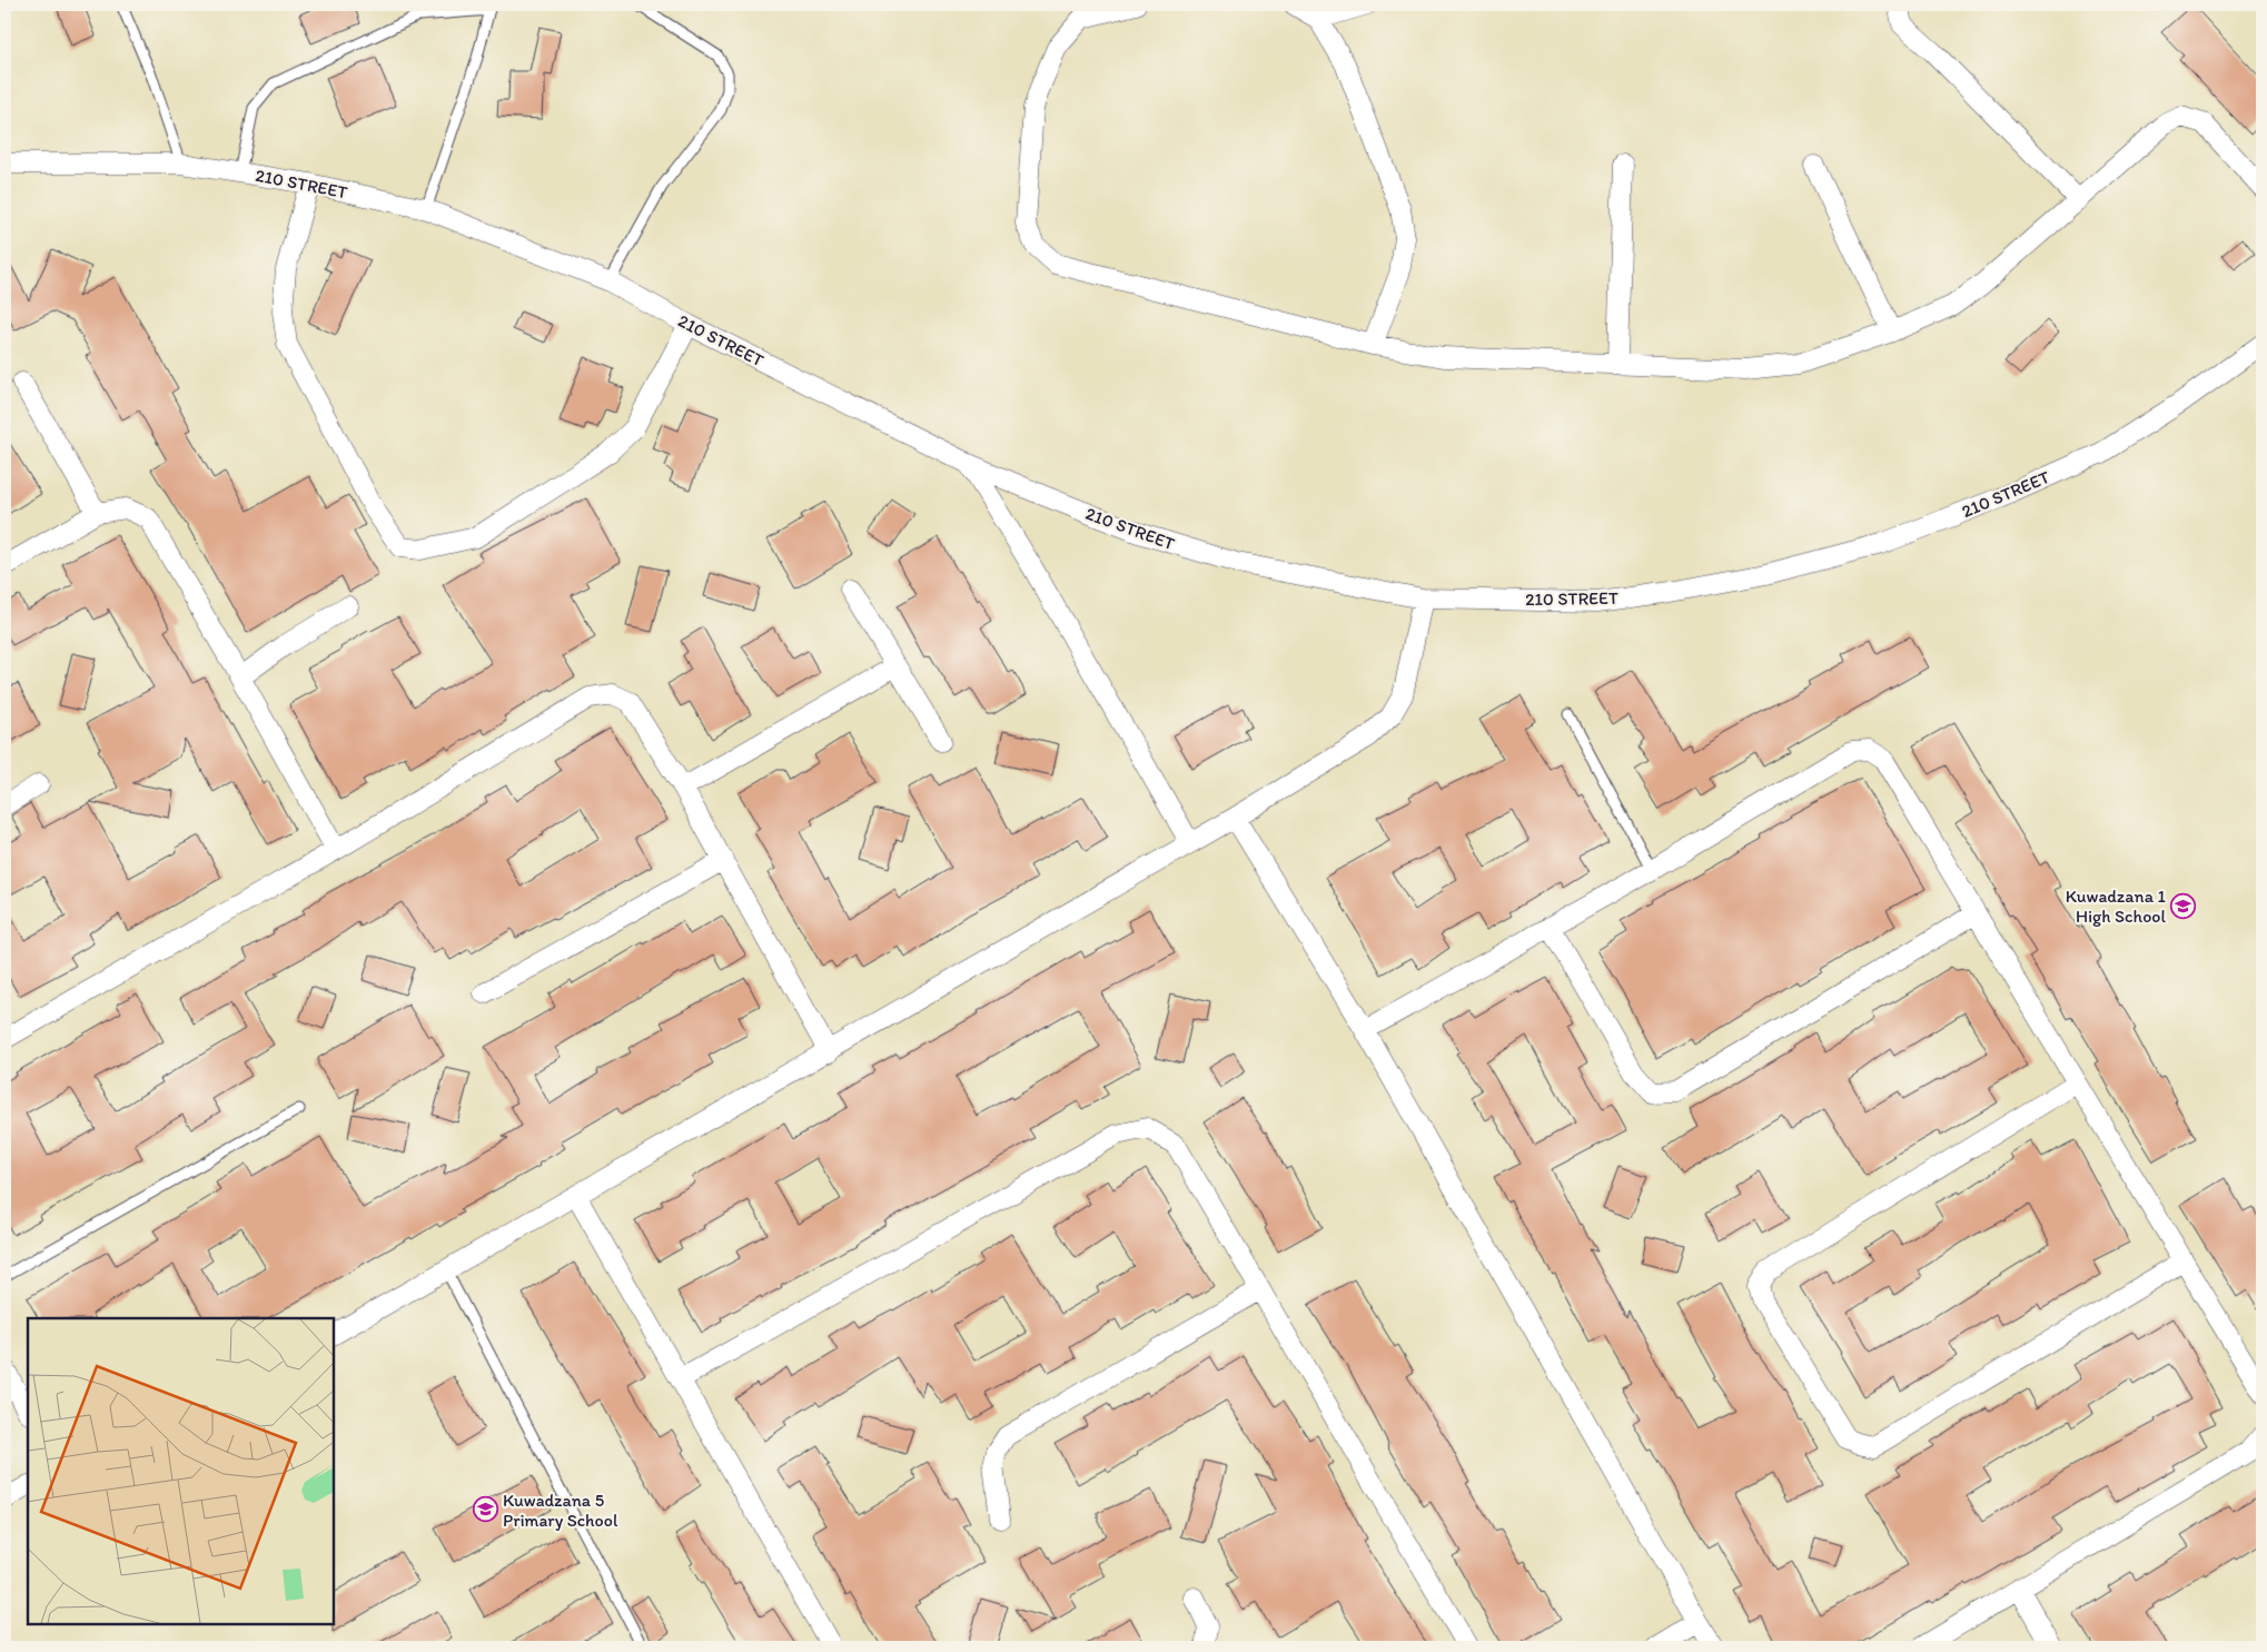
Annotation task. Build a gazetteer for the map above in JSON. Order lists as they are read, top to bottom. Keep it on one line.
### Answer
{"streets":{"street":["210 STREET"]},"places":{"school or university":["Kuwadzana 1 High School","Kuwadzana 5 Primary School"]}}
